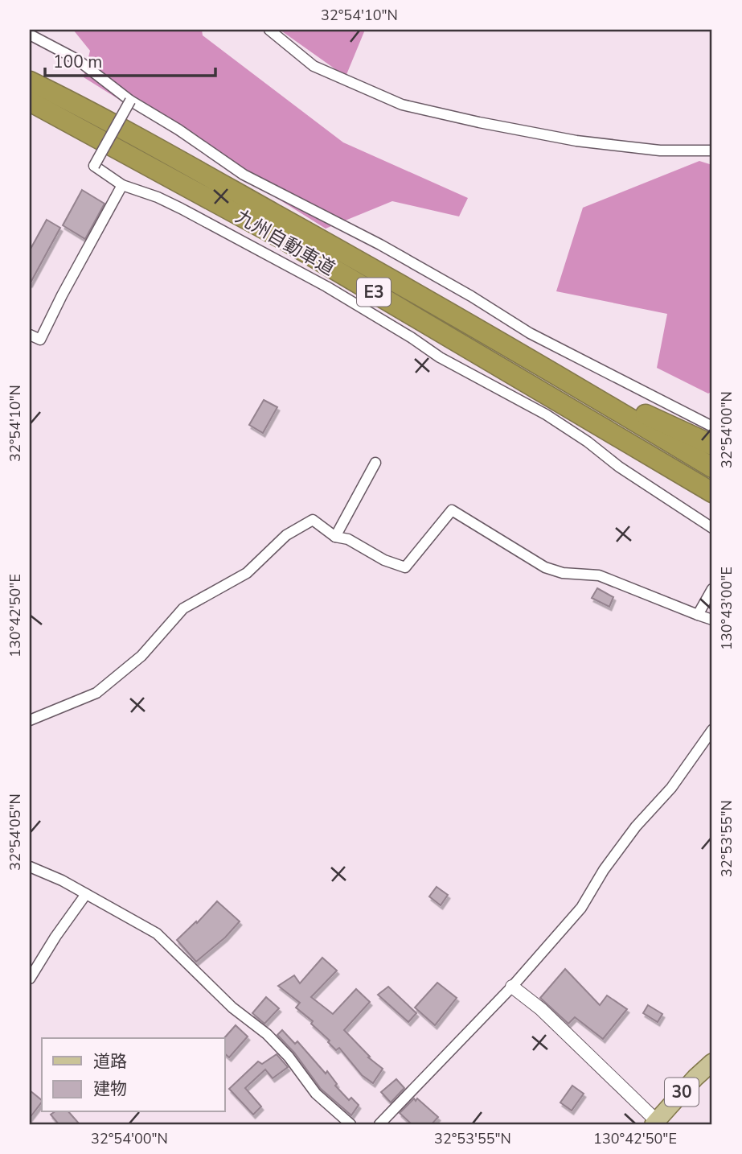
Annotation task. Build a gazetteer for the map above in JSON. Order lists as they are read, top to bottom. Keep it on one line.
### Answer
{"streets":{"highway":["九州自動車道","E3"],"main road":["30"]},"legend":["道路","建物"],"scale_bar":"100 m","coordinates":["32°54'10\"N","32°54'00\"N","130°43'00\"E","130°42'50\"E","32°54'05\"N","32°53'55\"N"]}
